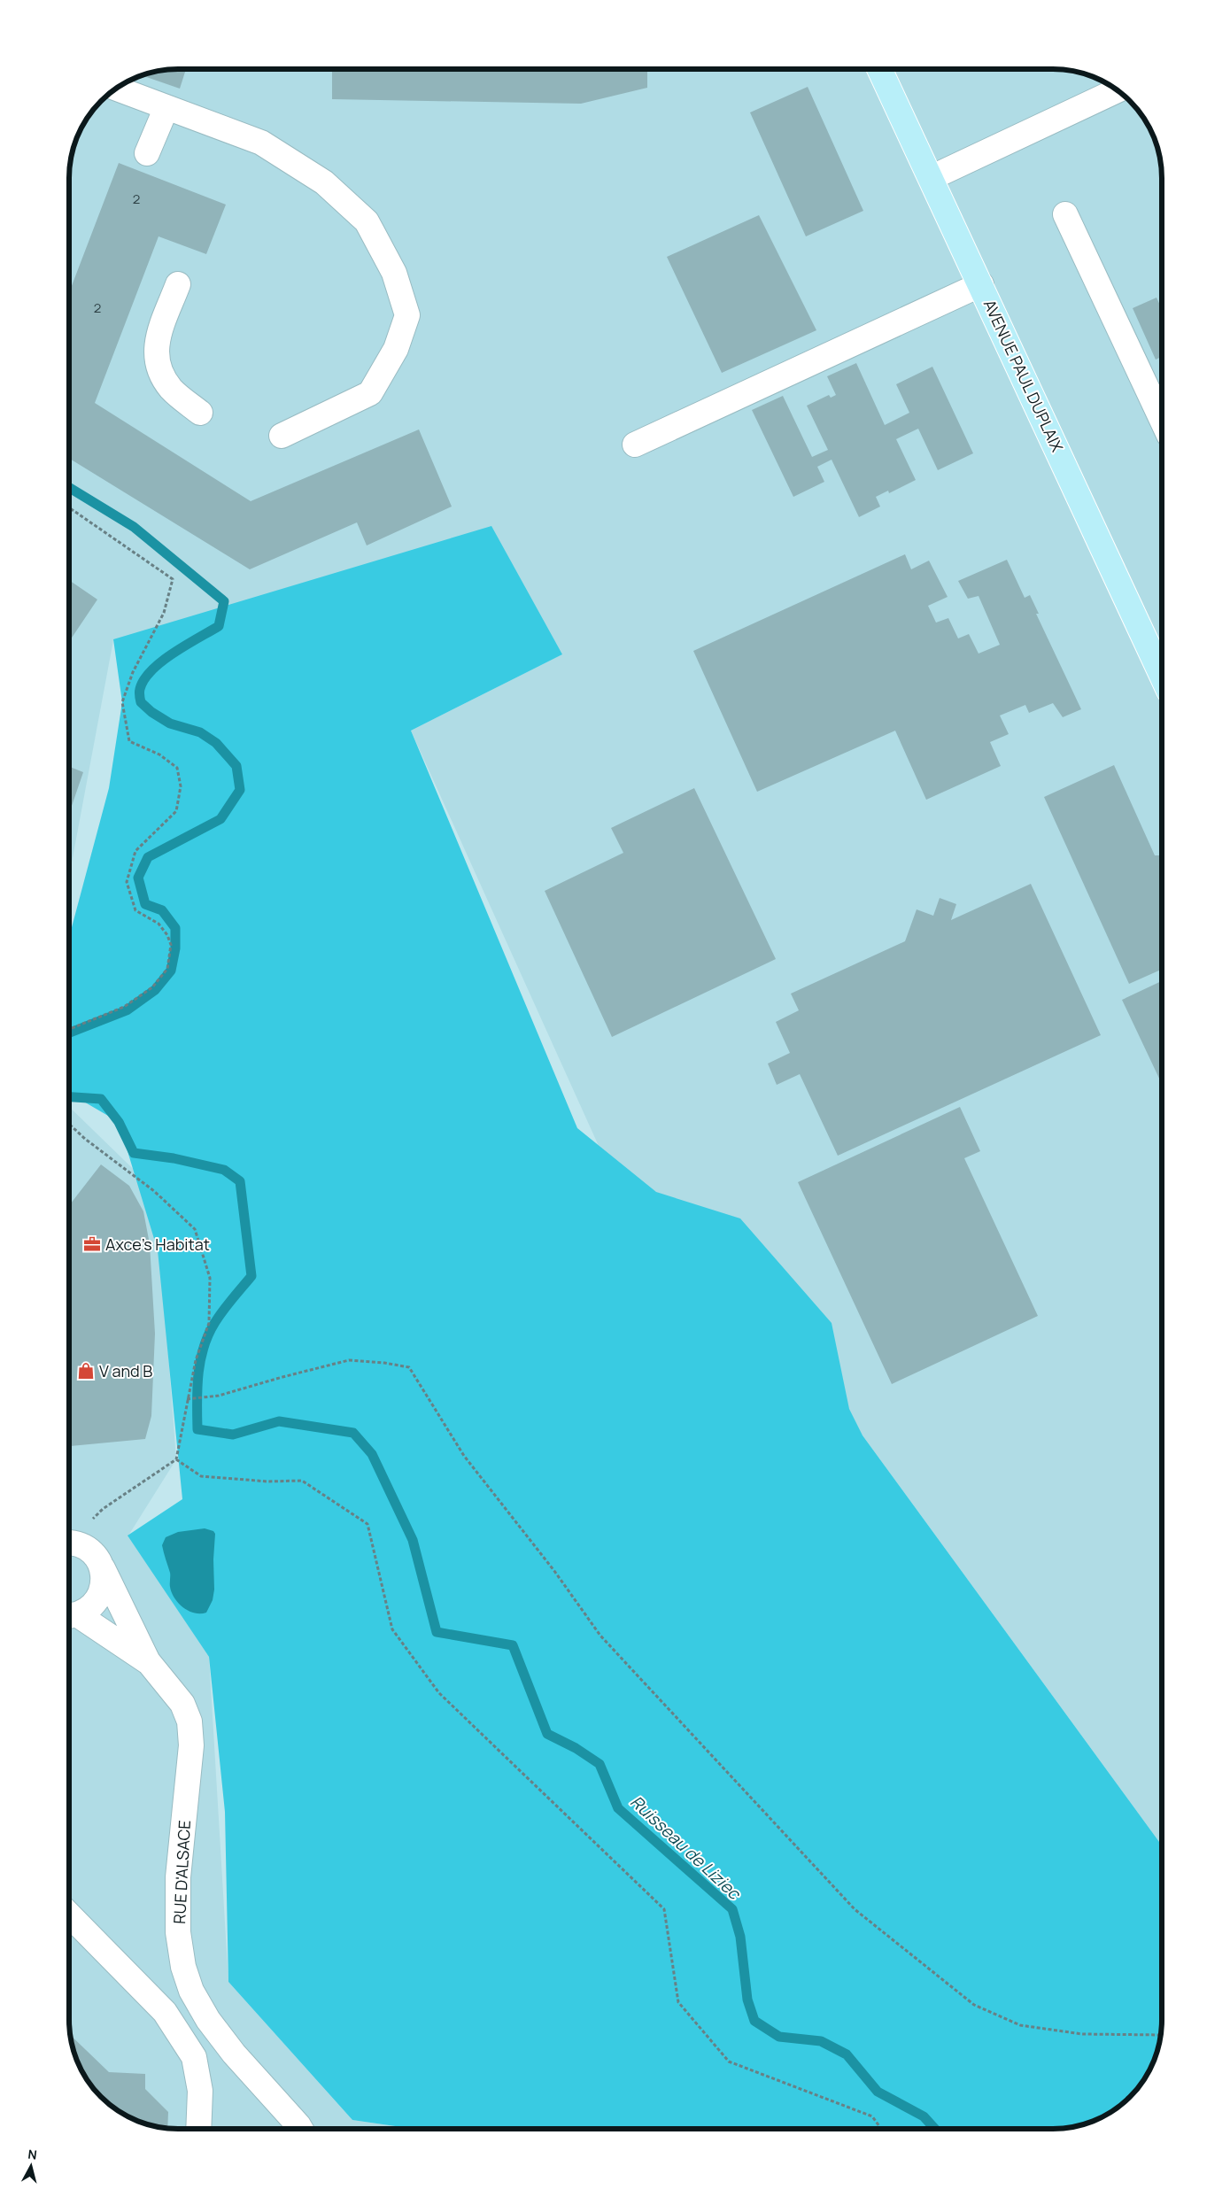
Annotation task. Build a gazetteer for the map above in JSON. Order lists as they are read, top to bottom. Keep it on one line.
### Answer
{"streets":{"main road":["AVENUE PAUL DUPLAIX"],"street":["RUE D'ALSACE"]},"water":["Ruisseau de Liziec"],"places":{"office":["Axce's Habitat"],"shop":["V and B"]},"house_numbers":["2","2"],"north":"top"}
